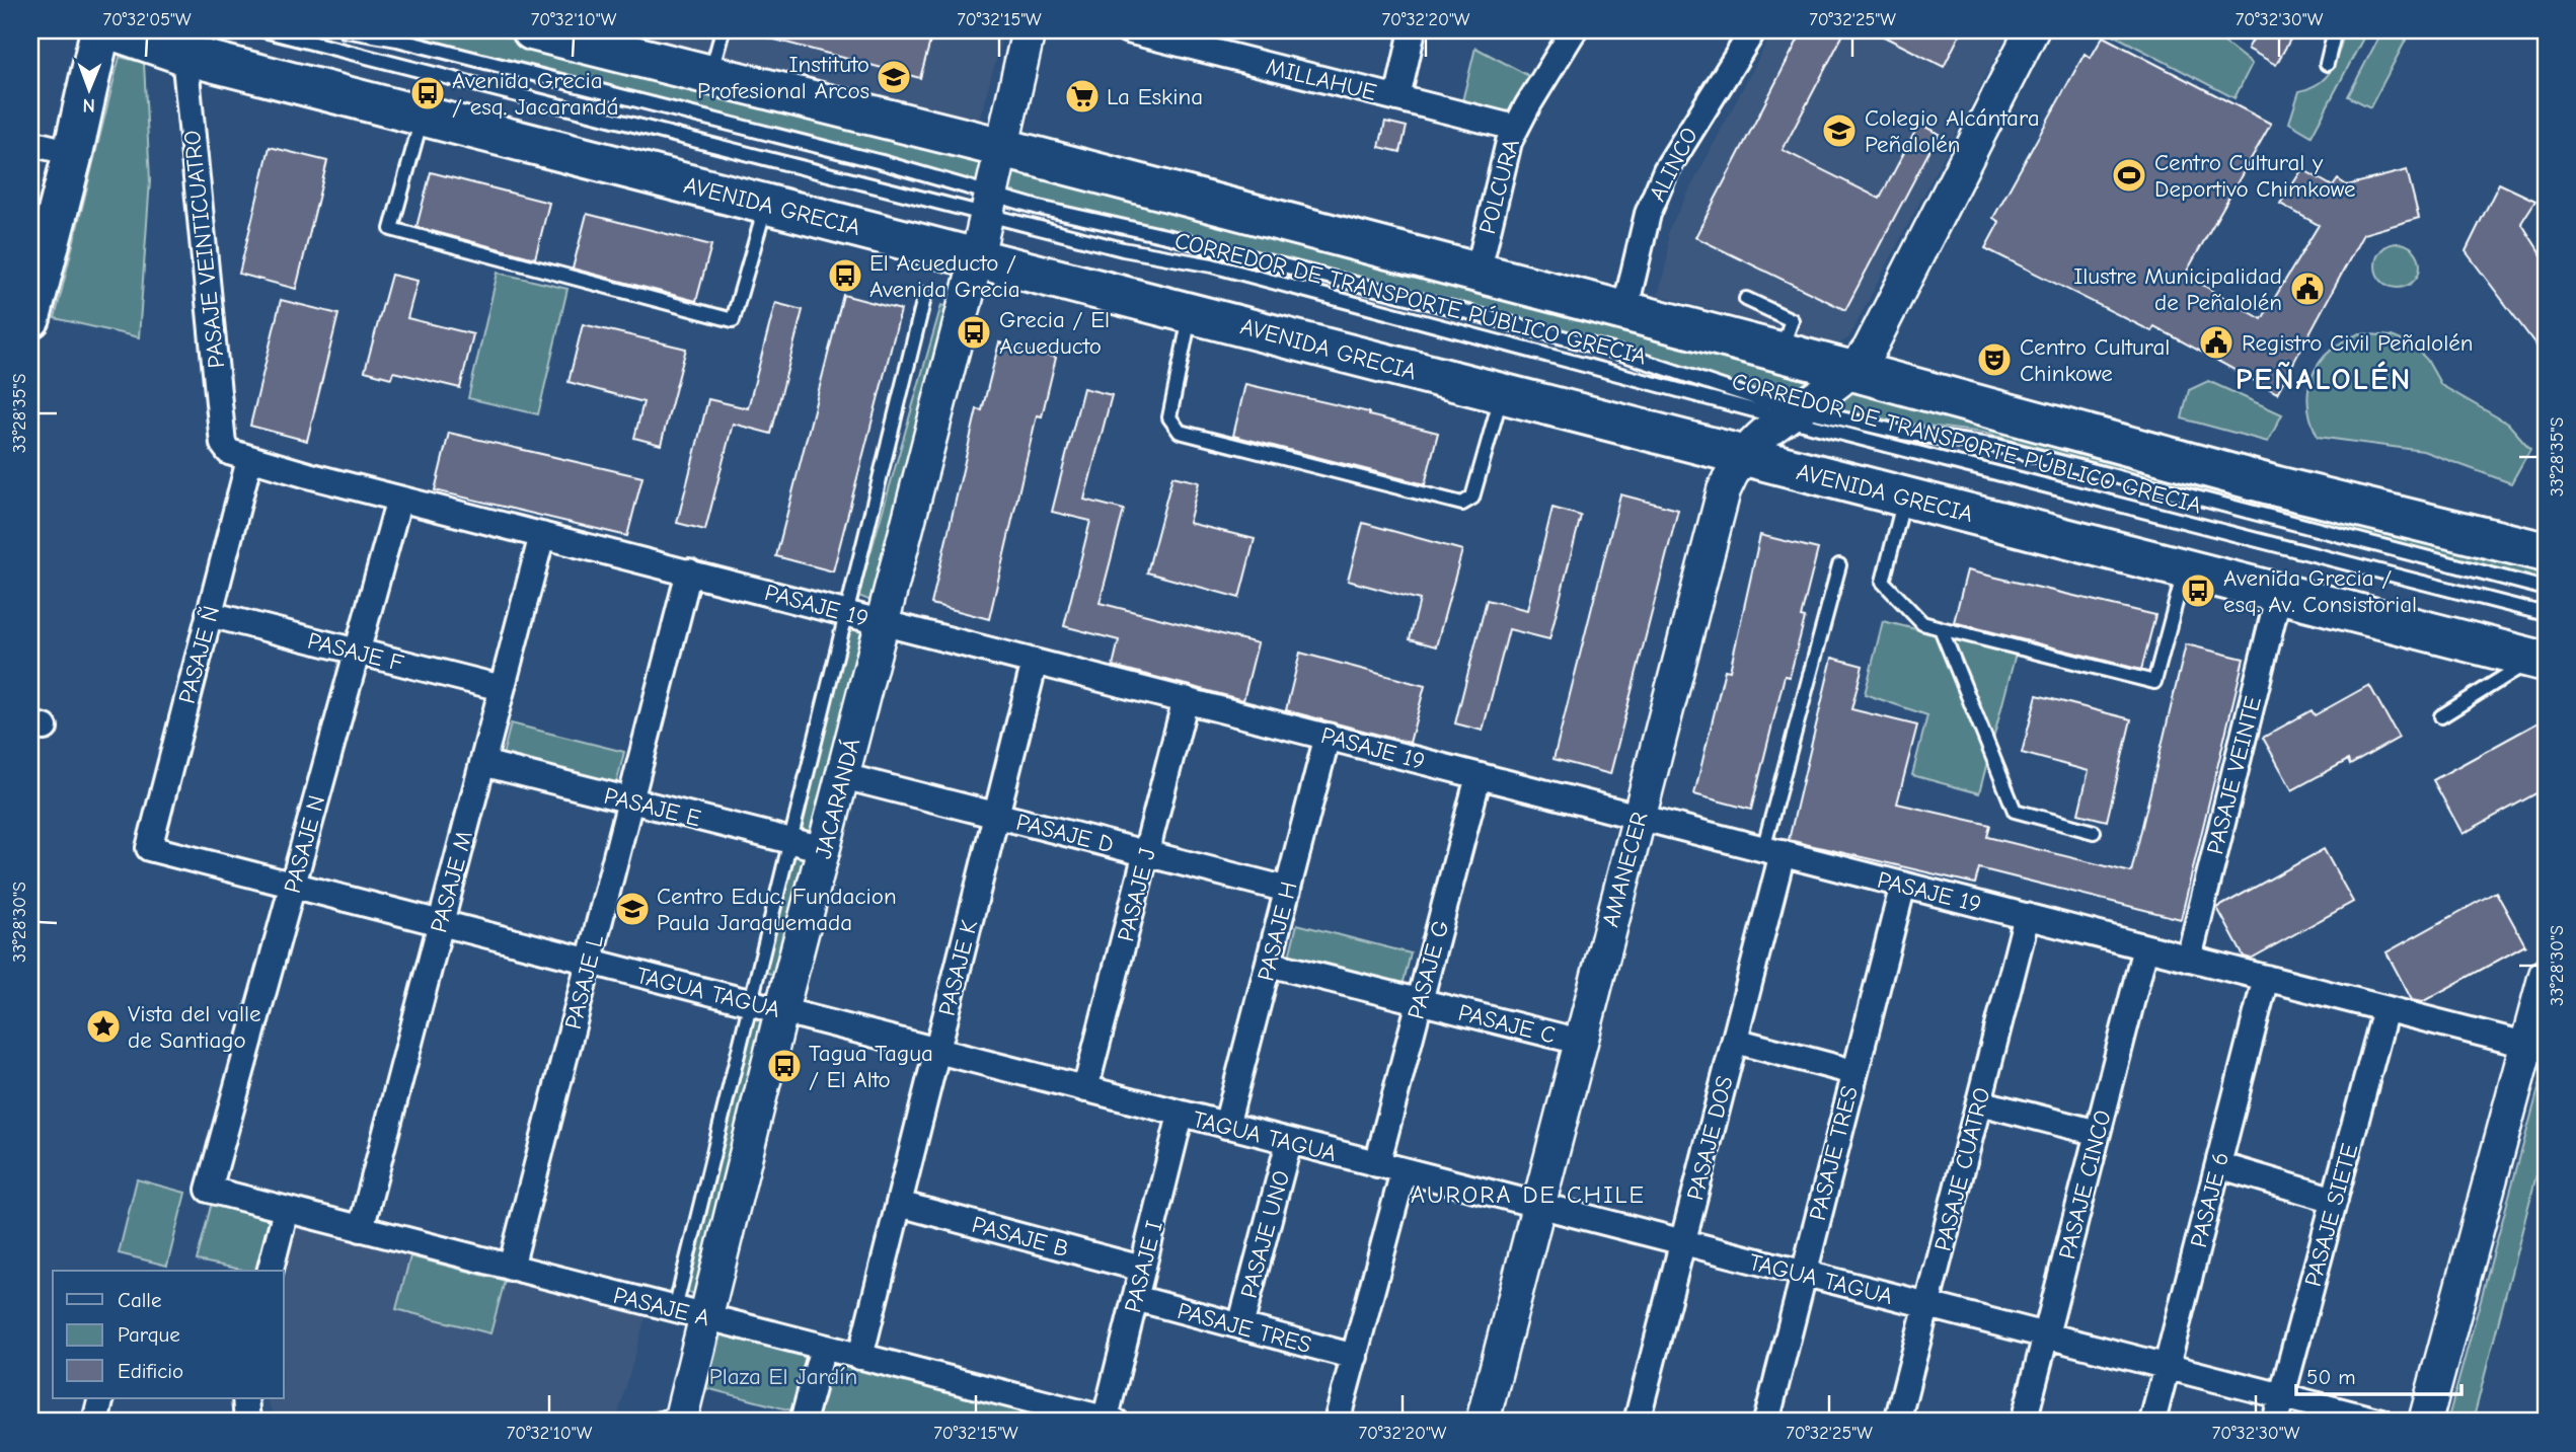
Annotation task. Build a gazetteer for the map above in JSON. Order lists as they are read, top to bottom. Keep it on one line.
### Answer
{"streets":{"main road":["AVENIDA GRECIA"],"street":["MILLAHUE","ALINCO","POLCURA","PASAJE VEINTICUATRO","PASAJE 19","PASAJE F","PASAJE Ñ","PASAJE VEINTE","JACARANDÁ","PASAJE E","PASAJE D","PASAJE N","AMANECER","PASAJE M","PASAJE J","PASAJE H","PASAJE K","PASAJE G","PASAJE L","TAGUA TAGUA","PASAJE C","PASAJE DOS","PASAJE TRES","PASAJE CUATRO","PASAJE CINCO","PASAJE 6","PASAJE SIETE","PASAJE UNO","PASAJE B","PASAJE I","PASAJE A"],"lane":["CORREDOR DE TRANSPORTE PÚBLICO GRECIA"]},"crossings":[["MILLAHUE","POLCURA"],["AVENIDA GRECIA","PASAJE VEINTICUATRO"],["AVENIDA GRECIA","PASAJE VEINTE"],["AVENIDA GRECIA","JACARANDÁ"],["AVENIDA GRECIA","AMANECER"],["PASAJE VEINTICUATRO","PASAJE 19"],["CORREDOR DE TRANSPORTE PÚBLICO GRECIA","JACARANDÁ"],["CORREDOR DE TRANSPORTE PÚBLICO GRECIA","AMANECER"],["PASAJE 19","PASAJE Ñ"],["PASAJE 19","PASAJE VEINTE"],["PASAJE 19","JACARANDÁ"],["PASAJE 19","PASAJE N"],["PASAJE 19","AMANECER"],["PASAJE 19","PASAJE M"],["PASAJE 19","PASAJE J"],["PASAJE 19","PASAJE H"],["PASAJE 19","PASAJE K"],["PASAJE 19","PASAJE G"],["PASAJE 19","PASAJE L"],["PASAJE 19","PASAJE DOS"],["PASAJE 19","PASAJE TRES"],["PASAJE 19","PASAJE CUATRO"],["PASAJE 19","PASAJE CINCO"],["PASAJE 19","PASAJE 6"],["PASAJE 19","PASAJE SIETE"],["PASAJE F","PASAJE Ñ"],["PASAJE F","PASAJE N"],["PASAJE F","PASAJE M"],["PASAJE Ñ","TAGUA TAGUA"],["JACARANDÁ","PASAJE E"],["JACARANDÁ","PASAJE D"],["JACARANDÁ","TAGUA TAGUA"],["JACARANDÁ","PASAJE A"],["PASAJE E","PASAJE M"],["PASAJE E","PASAJE L"],["PASAJE D","PASAJE J"],["PASAJE D","PASAJE H"],["PASAJE D","PASAJE K"],["PASAJE N","TAGUA TAGUA"],["PASAJE N","PASAJE A"],["AMANECER","TAGUA TAGUA"],["AMANECER","PASAJE C"],["PASAJE M","TAGUA TAGUA"],["PASAJE M","PASAJE A"],["PASAJE J","TAGUA TAGUA"],["PASAJE H","TAGUA TAGUA"],["PASAJE H","PASAJE C"],["PASAJE K","TAGUA TAGUA"],["PASAJE K","PASAJE B"],["PASAJE K","PASAJE A"],["PASAJE G","TAGUA TAGUA"],["PASAJE G","PASAJE C"],["PASAJE L","TAGUA TAGUA"],["PASAJE L","PASAJE A"],["TAGUA TAGUA","PASAJE DOS"],["TAGUA TAGUA","PASAJE TRES"],["TAGUA TAGUA","PASAJE CUATRO"],["TAGUA TAGUA","PASAJE CINCO"],["TAGUA TAGUA","PASAJE 6"],["TAGUA TAGUA","PASAJE SIETE"],["TAGUA TAGUA","PASAJE UNO"],["TAGUA TAGUA","PASAJE I"],["PASAJE TRES","PASAJE UNO"],["PASAJE TRES","PASAJE I"],["PASAJE B","PASAJE I"],["PASAJE I","PASAJE A"]],"districts":["PEÑALOLÉN","AURORA DE CHILE"],"parks":["Plaza El Jardín"],"places":{"school or university":["Instituto Profesional Arcos","Colegio Alcántara Peñalolén","Centro Educ. Fundacion Paula Jaraquemada"],"bus stop":["Avenida Grecia / esq. Jacarandá","El Acueducto / Avenida Grecia","Grecia / El Acueducto","Avenida Grecia / esq. Av. Consistorial","Tagua Tagua / El Alto"],"supermarket":["La Eskina"],"sports":["Centro Cultural y Deportivo Chimkowe"],"public building":["Ilustre Municipalidad de Peñalolén","Registro Civil Peñalolén"],"theatre":["Centro Cultural Chinkowe"],"place":["Vista del valle de Santiago"]},"legend":["Calle","Parque","Edificio"],"scale_bar":"50 m","north":"bottom","coordinates":["70°32'05\"W","70°32'10\"W","70°32'15\"W","70°32'20\"W","70°32'25\"W","70°32'30\"W","33°28'35\"S","33°28'30\"S"]}
